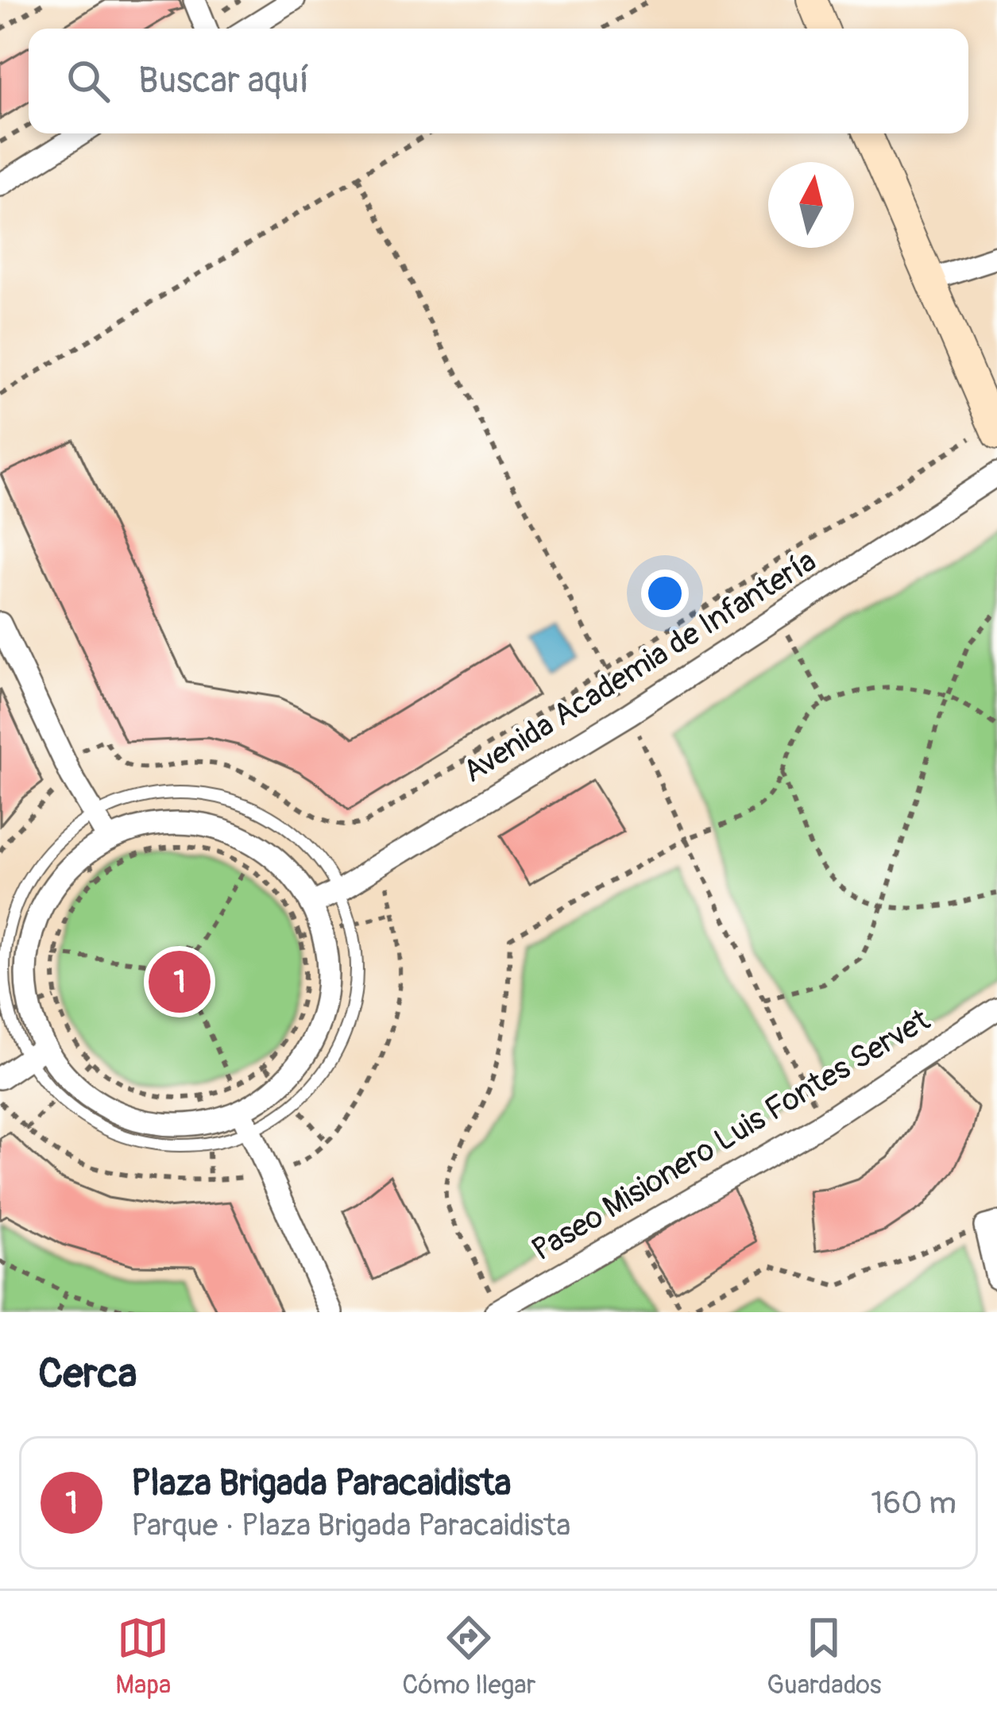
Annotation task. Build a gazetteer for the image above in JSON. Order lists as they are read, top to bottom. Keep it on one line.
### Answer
{"streets":{"street":["Avenida Academia de Infantería","Paseo Misionero Luis Fontes Servet"]},"north":"top","page":{"search":"Buscar aquí","pins":"1","heading":"Cerca","list":[{"mark":"1","name":"Plaza Brigada Paracaidista","note":"Parque · Plaza Brigada Paracaidista","value":"160 m"}],"nav":["Mapa","Cómo llegar","Guardados"]}}
